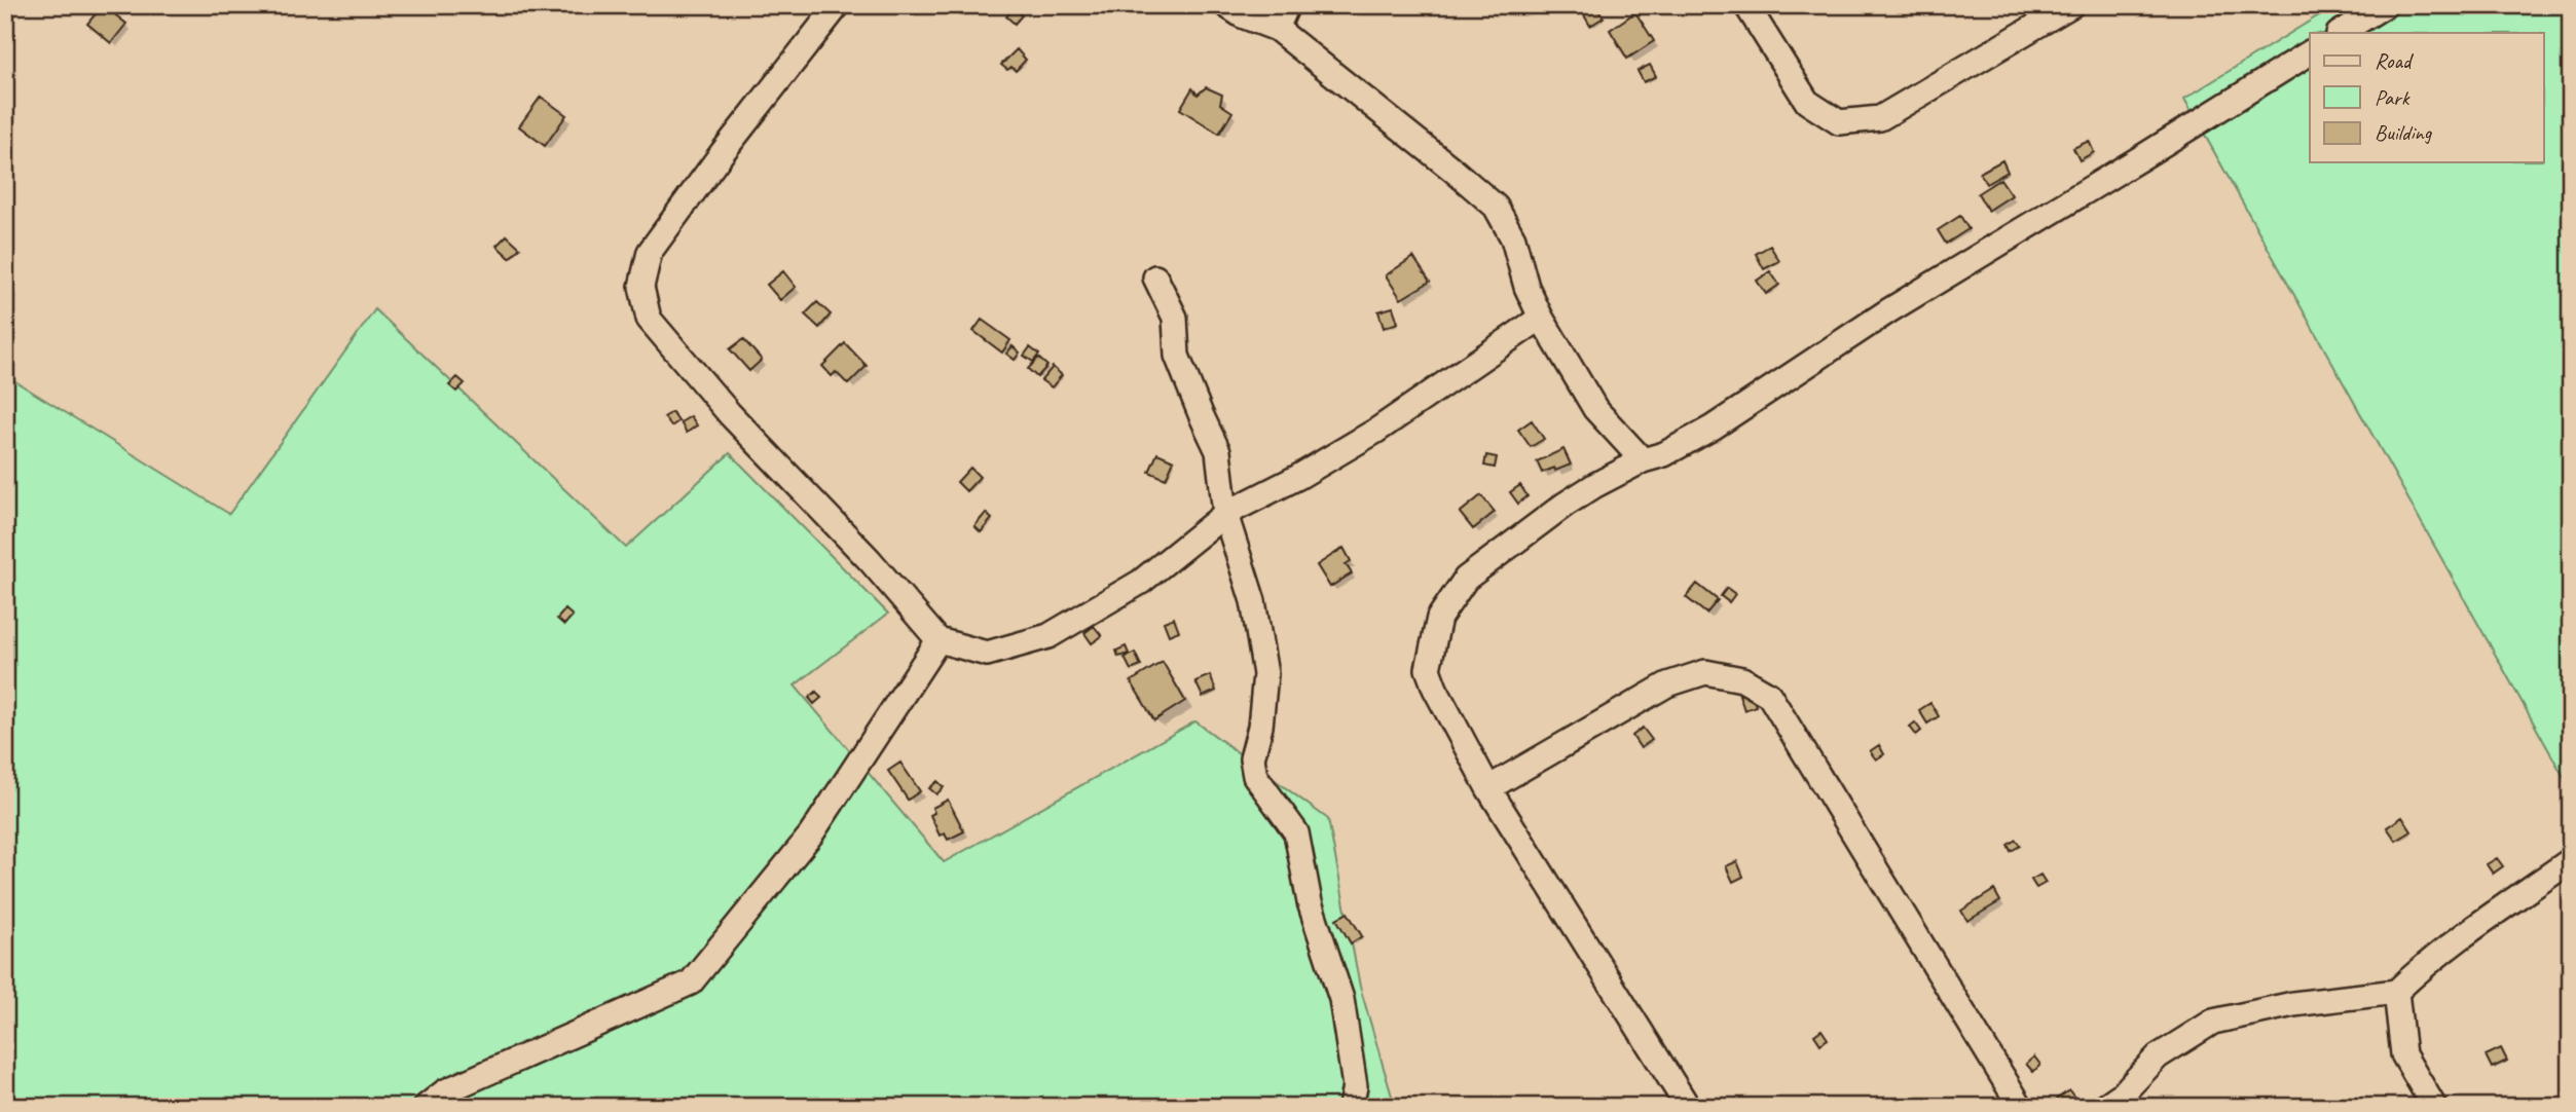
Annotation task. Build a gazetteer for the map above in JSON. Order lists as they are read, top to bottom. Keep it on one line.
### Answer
{"legend":["Road","Park","Building"]}
